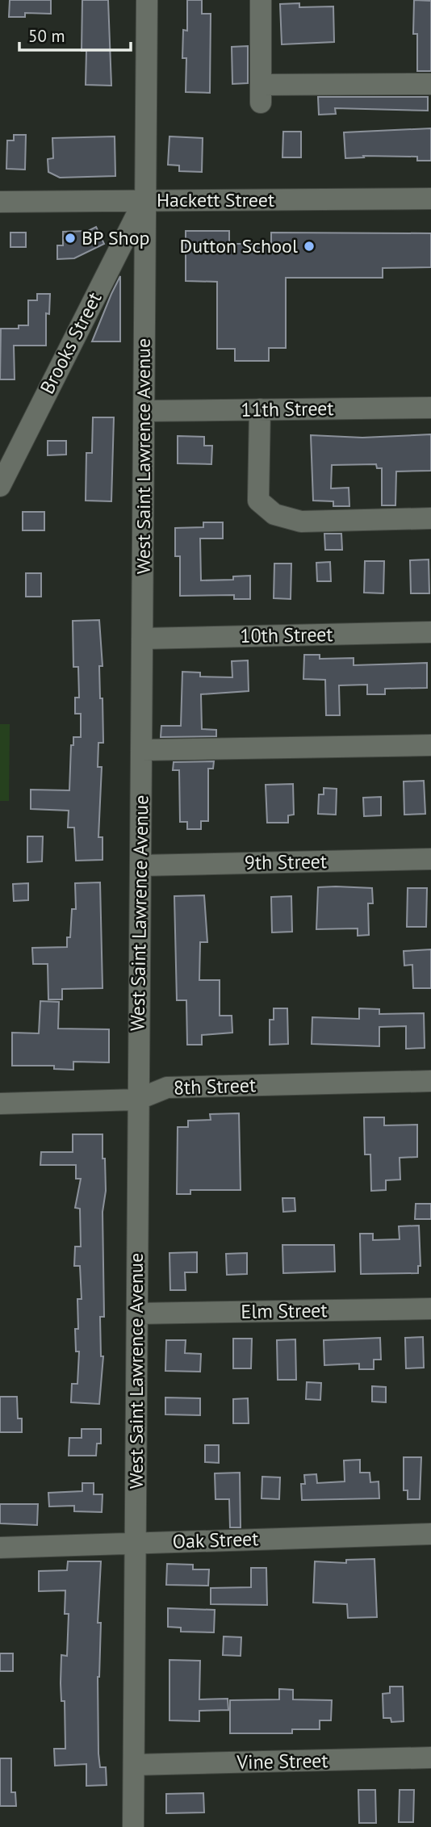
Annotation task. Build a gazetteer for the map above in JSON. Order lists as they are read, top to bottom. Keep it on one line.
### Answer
{"streets":{"street":["Hackett Street","Brooks Street","11th Street","West Saint Lawrence Avenue","10th Street","9th Street","8th Street","Elm Street","Oak Street","Vine Street"]},"crossings":[["Hackett Street","Brooks Street"],["Hackett Street","West Saint Lawrence Avenue"],["Brooks Street","West Saint Lawrence Avenue"],["11th Street","West Saint Lawrence Avenue"],["West Saint Lawrence Avenue","10th Street"],["West Saint Lawrence Avenue","9th Street"],["West Saint Lawrence Avenue","8th Street"],["West Saint Lawrence Avenue","Elm Street"],["West Saint Lawrence Avenue","Oak Street"],["West Saint Lawrence Avenue","Vine Street"]],"places":["BP Shop","Dutton School"],"scale_bar":"50 m"}
